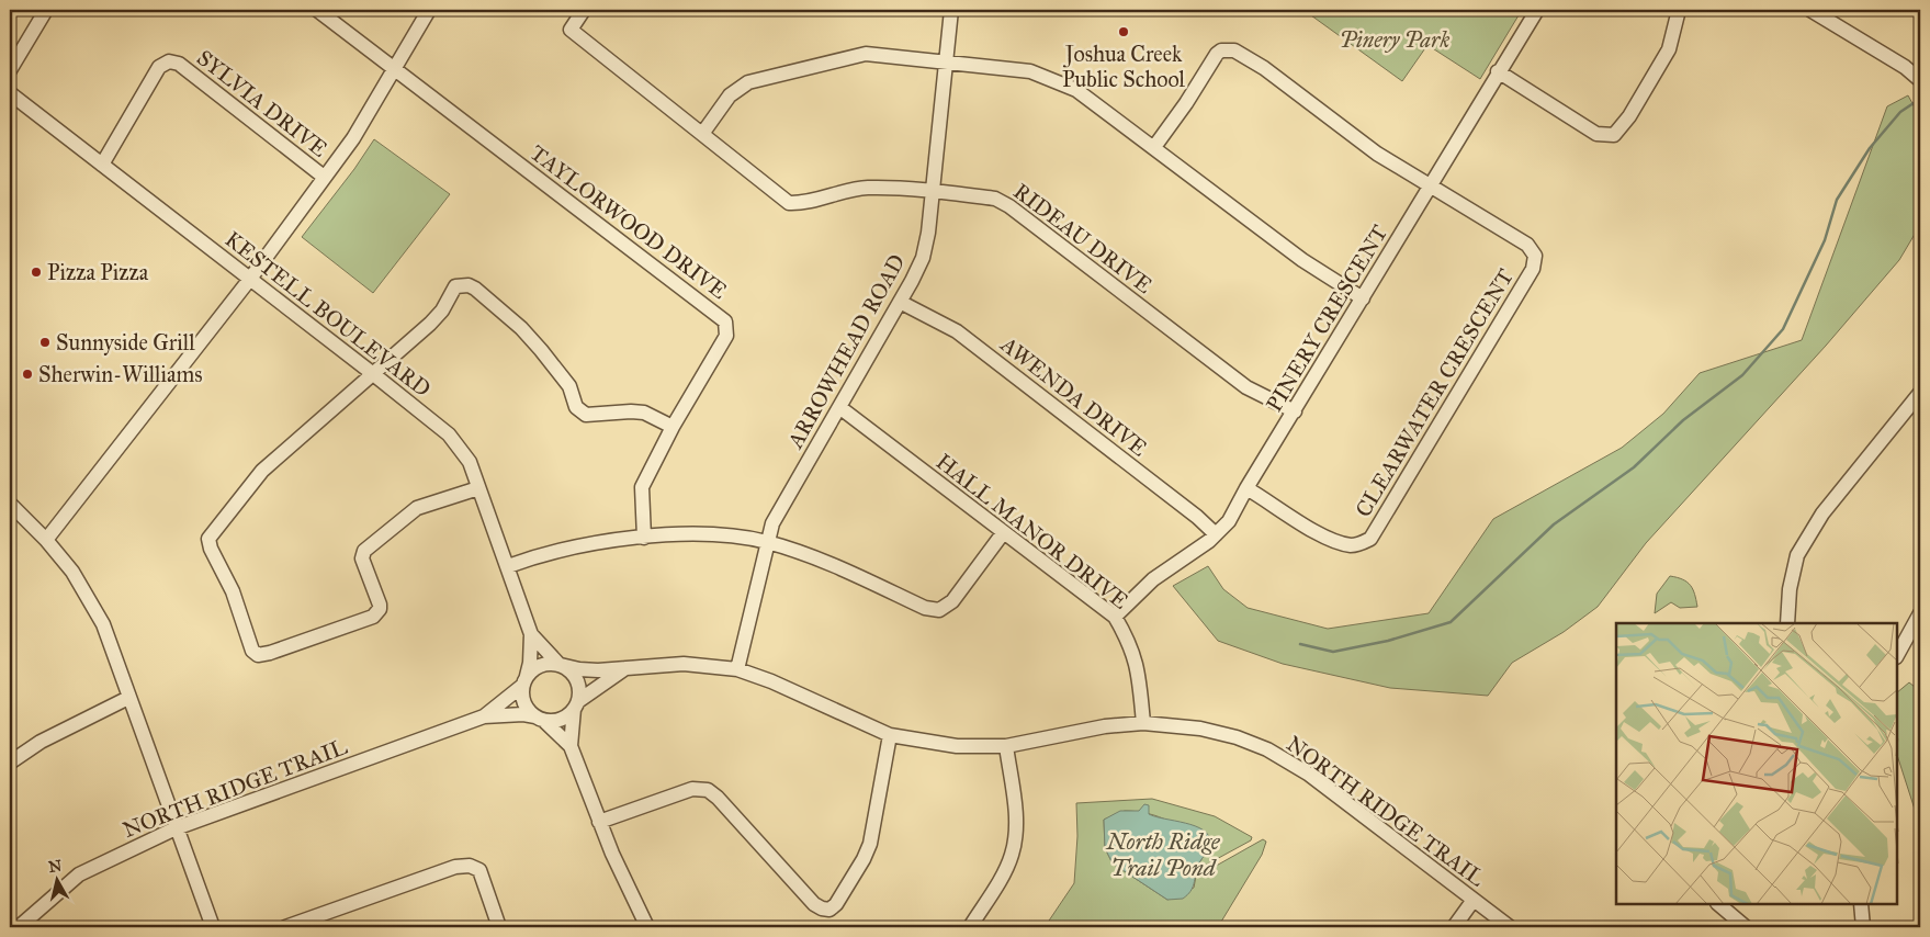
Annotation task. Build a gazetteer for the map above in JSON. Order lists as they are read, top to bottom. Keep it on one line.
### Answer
{"streets":{"street":["SYLVIA DRIVE","TAYLORWOOD DRIVE","RIDEAU DRIVE","KESTELL BOULEVARD","PINERY CRESCENT","ARROWHEAD ROAD","CLEARWATER CRESCENT","AWENDA DRIVE","HALL MANOR DRIVE","NORTH RIDGE TRAIL"]},"crossings":[["SYLVIA DRIVE","KESTELL BOULEVARD"],["RIDEAU DRIVE","PINERY CRESCENT"],["RIDEAU DRIVE","ARROWHEAD ROAD"],["KESTELL BOULEVARD","NORTH RIDGE TRAIL"],["PINERY CRESCENT","CLEARWATER CRESCENT"],["PINERY CRESCENT","AWENDA DRIVE"],["PINERY CRESCENT","HALL MANOR DRIVE"],["ARROWHEAD ROAD","AWENDA DRIVE"],["ARROWHEAD ROAD","HALL MANOR DRIVE"],["ARROWHEAD ROAD","NORTH RIDGE TRAIL"],["HALL MANOR DRIVE","NORTH RIDGE TRAIL"]],"water":["North Ridge Trail Pond"],"parks":["Pinery Park"],"places":["Joshua Creek Public School","Pizza Pizza","Sunnyside Grill","Sherwin-Williams"],"north":"top"}
